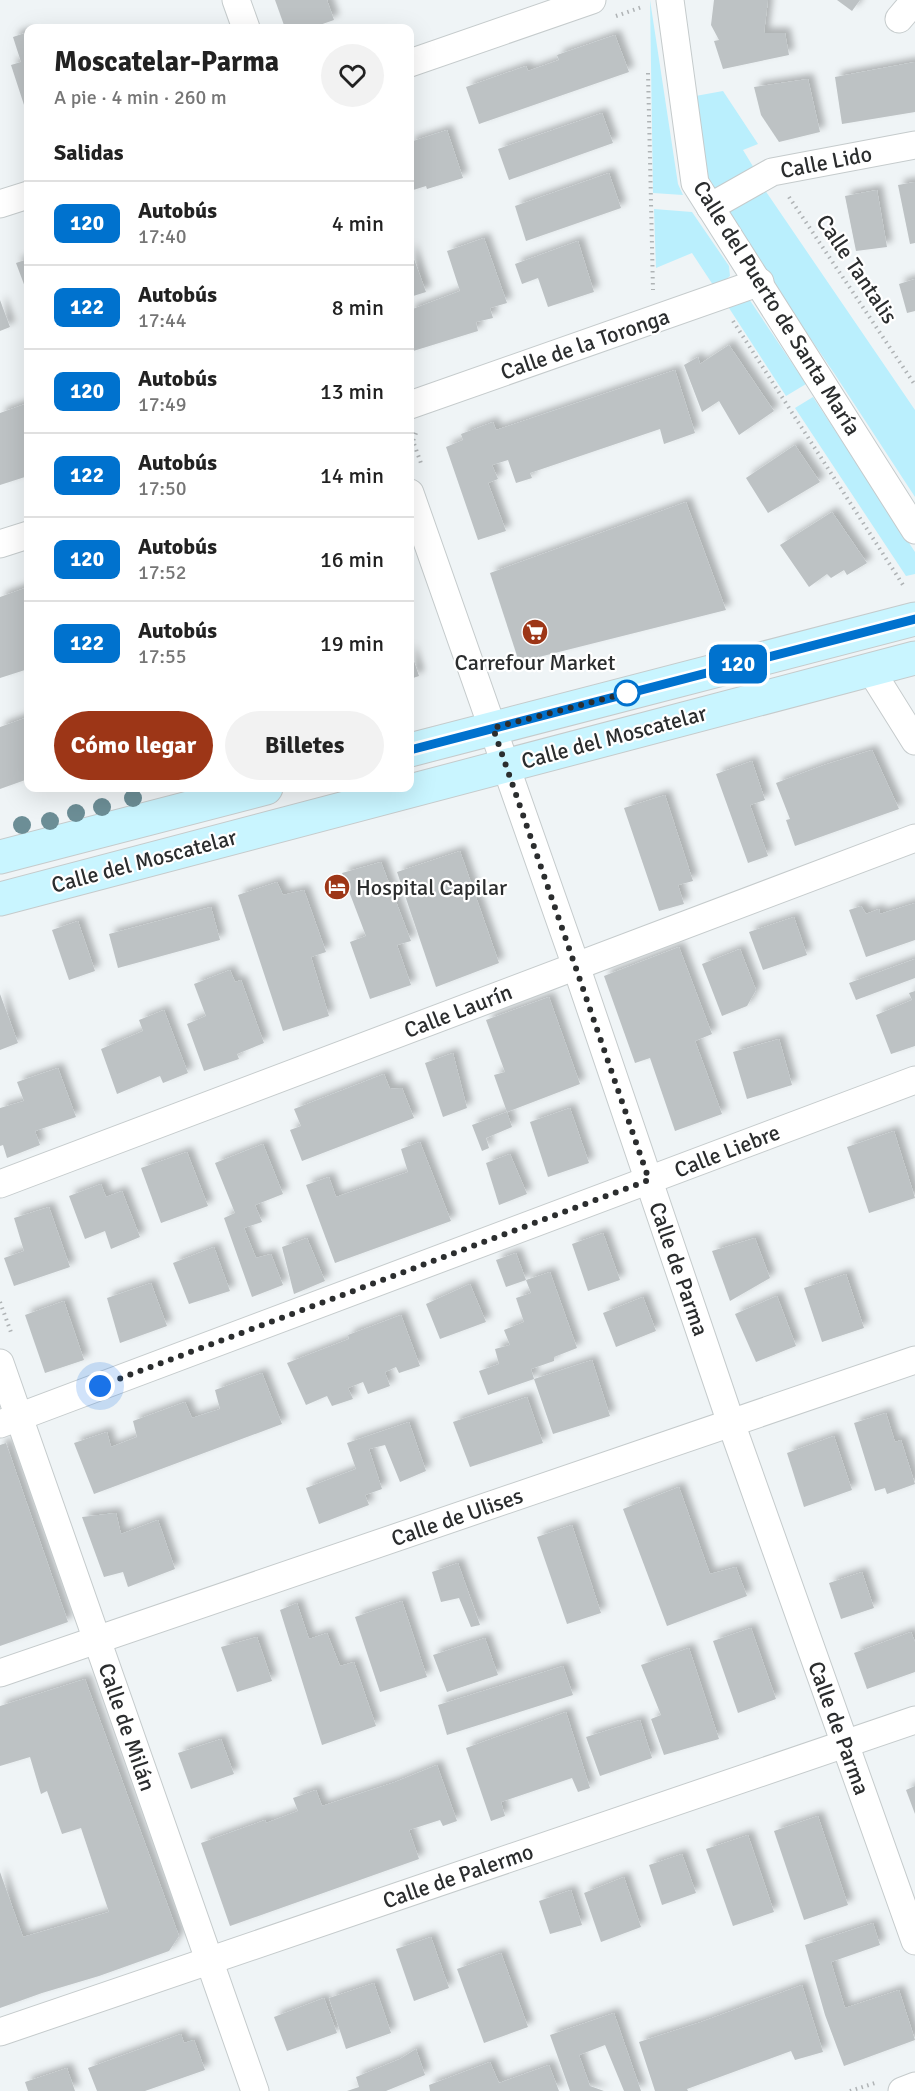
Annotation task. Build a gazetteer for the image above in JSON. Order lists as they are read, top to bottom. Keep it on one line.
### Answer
{"streets":{"street":["Calle Lido","Calle del Puerto de Santa María","Calle de la Toronga","Calle del Moscatelar","Calle Laurín","Calle Liebre","Calle de Parma","Calle de Ulises","Calle de Milán","Calle de Palermo"],"path":["Calle Tantalis"]},"crossings":[["Calle Lido","Calle Tantalis"],["Calle Lido","Calle del Puerto de Santa María"],["Calle del Puerto de Santa María","Calle de la Toronga"],["Calle del Moscatelar","Calle de Parma"],["Calle Laurín","Calle de Parma"],["Calle Liebre","Calle de Parma"],["Calle Liebre","Calle de Milán"],["Calle de Parma","Calle de Ulises"],["Calle de Parma","Calle de Palermo"],["Calle de Ulises","Calle de Milán"],["Calle de Milán","Calle de Palermo"]],"places":{"supermarket":["Carrefour Market"],"hotel":["Hospital Capilar"]},"lines":["bus line 120"],"page":{"on_map":"120","heading":[["Moscatelar-Parma","A pie · 4 min · 260 m"],"Salidas"],"list":[{"mark":"120","name":"Autobús","note":"17:40","value":"4 min"},{"mark":"122","name":"Autobús","note":"17:44","value":"8 min"},{"mark":"120","name":"Autobús","note":"17:49","value":"13 min"},{"mark":"122","name":"Autobús","note":"17:50","value":"14 min"},{"mark":"120","name":"Autobús","note":"17:52","value":"16 min"},{"mark":"122","name":"Autobús","note":"17:55","value":"19 min"}],"buttons":["Cómo llegar","Billetes"]}}
